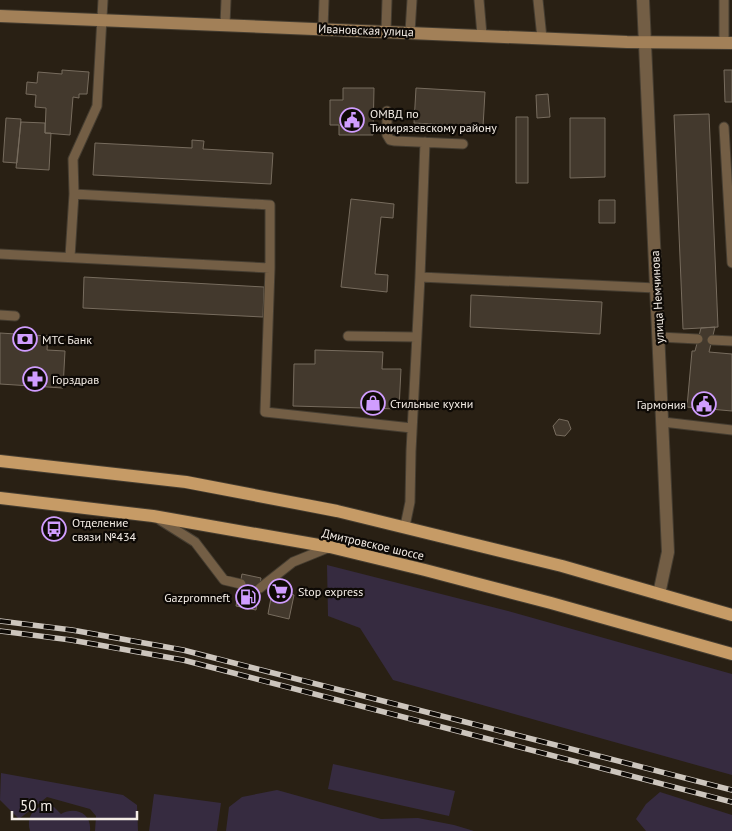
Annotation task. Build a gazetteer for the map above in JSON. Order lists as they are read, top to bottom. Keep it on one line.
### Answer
{"streets":{"main road":["Дмитровское шоссе"],"street":["Ивановская улица","улица Немчинова"]},"crossings":[["Ивановская улица","улица Немчинова"],["улица Немчинова","Дмитровское шоссе"]],"places":{"public building":["ОМВД по Тимирязевскому району","Гармония"],"bank":["МТС Банк"],"pharmacy":["Горздрав"],"shop":["Стильные кухни"],"bus stop":["Отделение связи №434"],"supermarket":["Stop express"],"fuel station":["Gazpromneft"]},"scale_bar":"50 m"}
